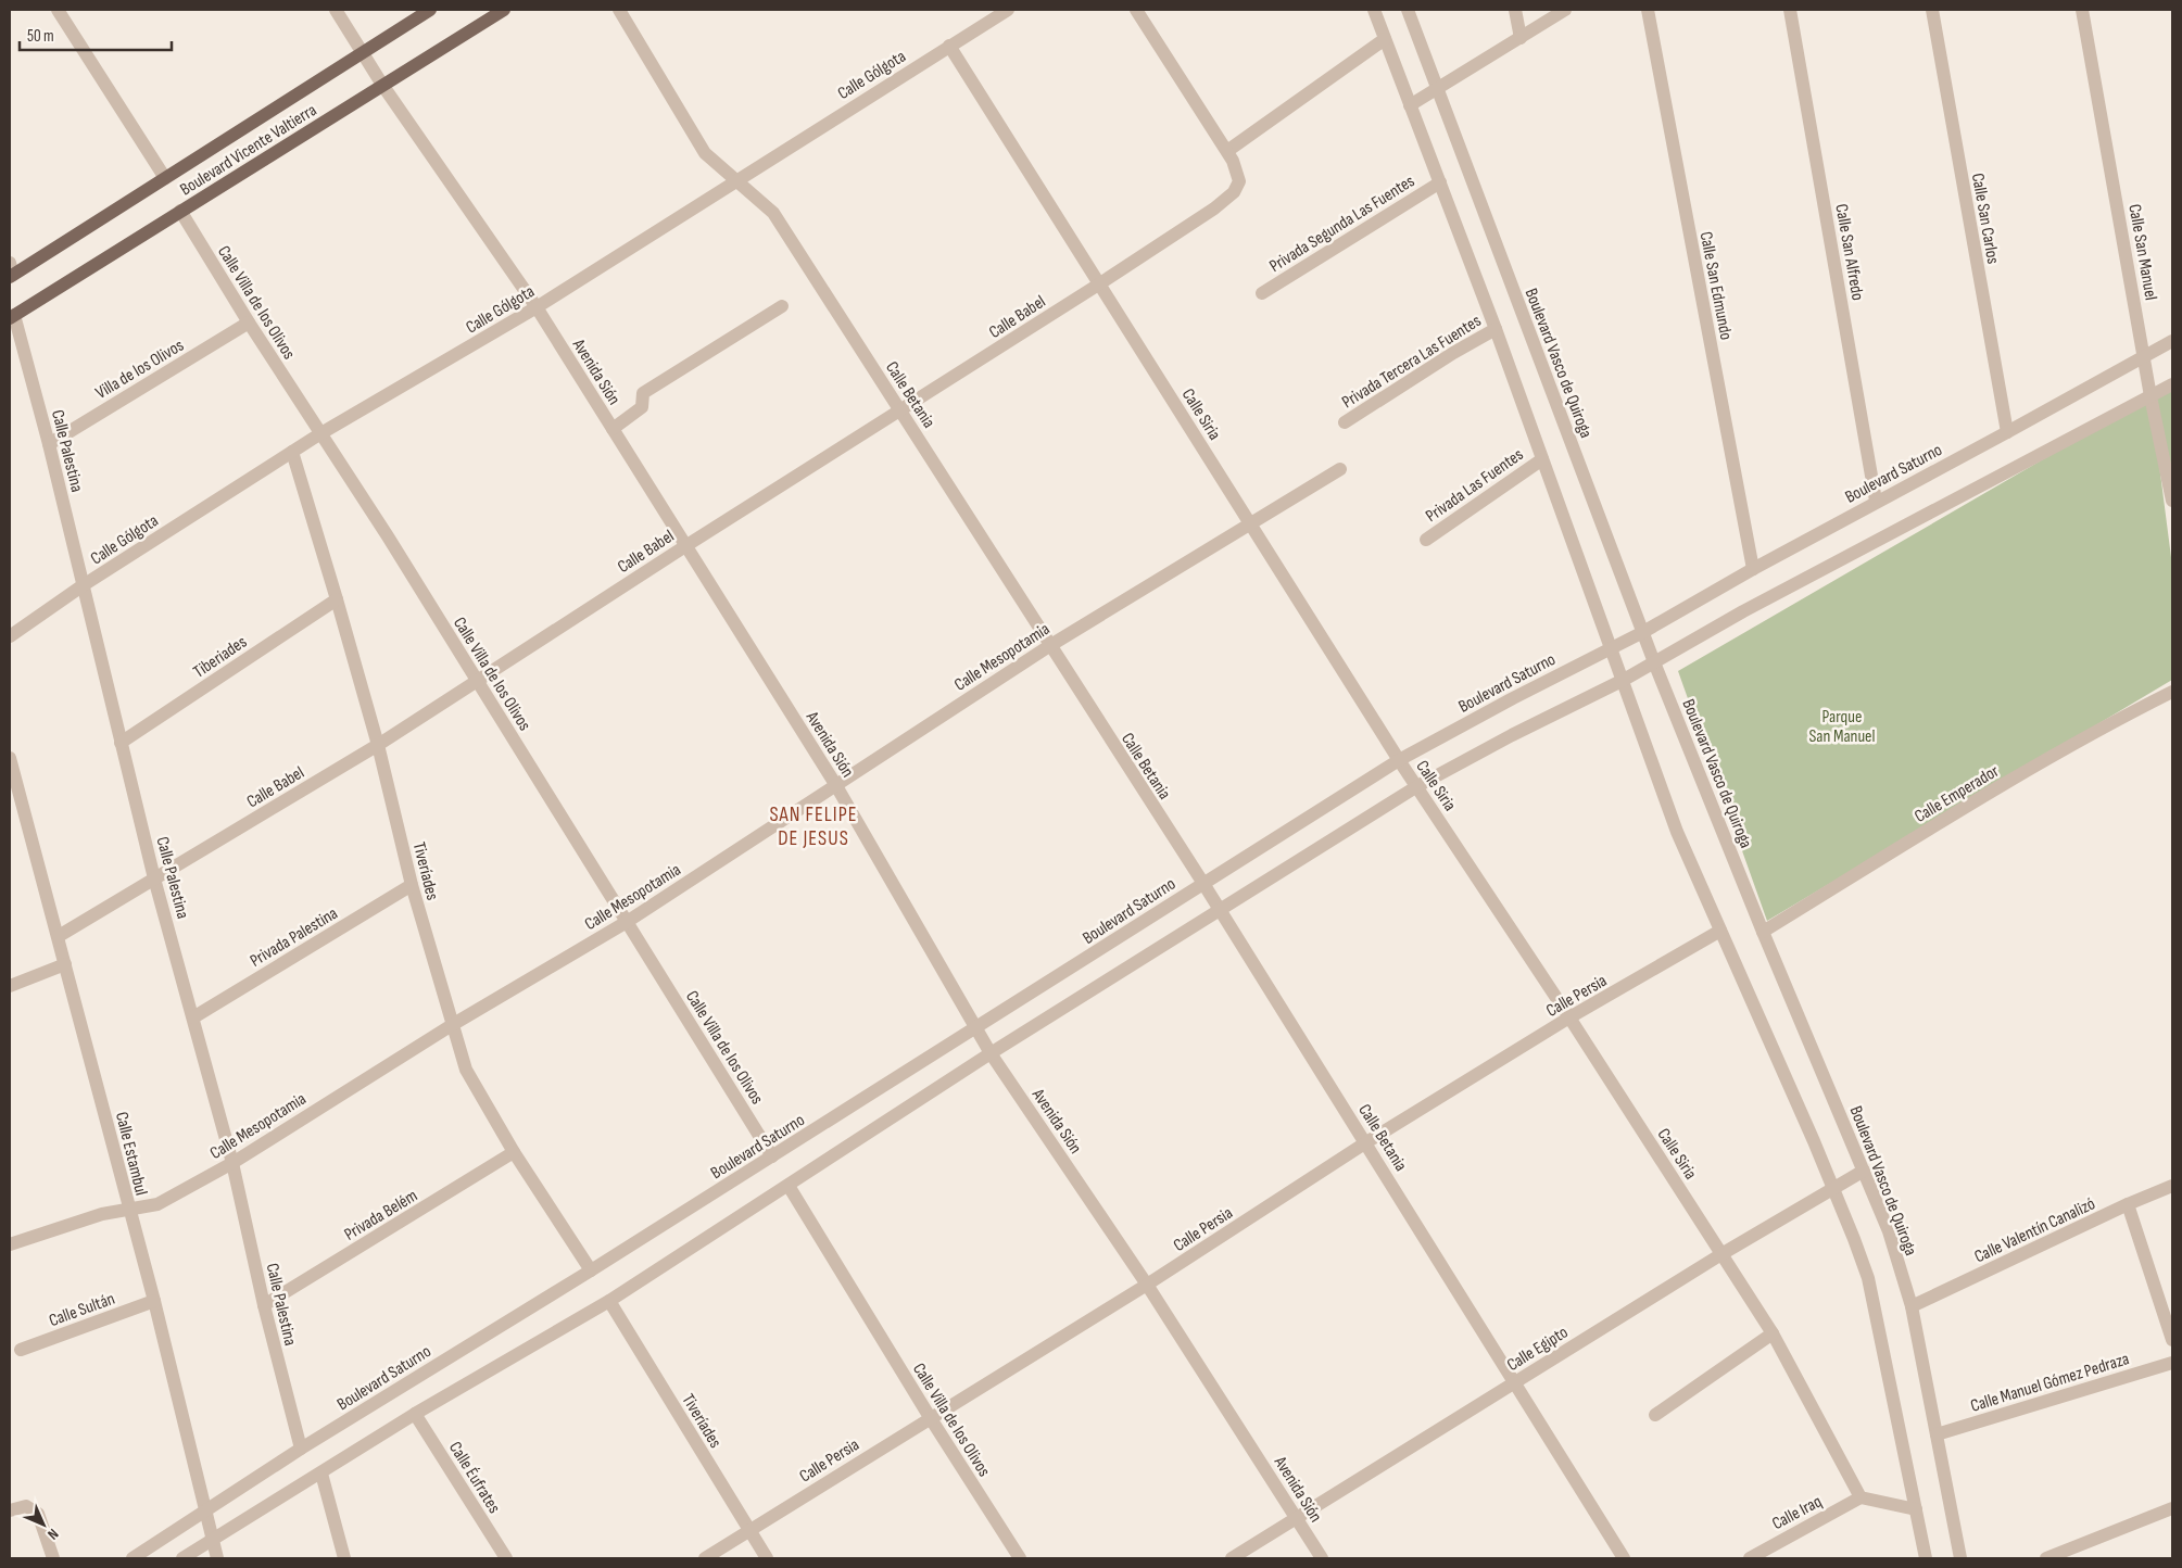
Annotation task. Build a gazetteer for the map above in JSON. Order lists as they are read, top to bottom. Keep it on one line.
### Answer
{"streets":{"main road":["Boulevard Vicente Valtierra"],"street":["Calle Gólgota","Calle San Carlos","Privada Segunda Las Fuentes","Calle San Alfredo","Calle San Manuel","Calle San Edmundo","Calle Villa de los Olivos","Calle Babel","Privada Tercera Las Fuentes","Boulevard Vasco de Quiroga","Villa de los Olivos","Avenida Sión","Calle Betania","Calle Siria","Calle Palestina","Boulevard Saturno","Privada Las Fuentes","Tiberiades","Calle Mesopotamia","Calle Emperador","Tiveríades","Privada Palestina","Calle Persia","Calle Estambul","Privada Belém","Calle Valentín Canalizó","Calle Sultán","Calle Egipto","Calle Manuel Gómez Pedraza","Calle Éufrates","Calle Iraq"]},"crossings":[["Calle Gólgota","Calle Villa de los Olivos"],["Calle Gólgota","Avenida Sión"],["Calle Gólgota","Calle Betania"],["Calle Gólgota","Calle Siria"],["Calle Gólgota","Calle Palestina"],["Calle Gólgota","Tiveríades"],["Boulevard Vicente Valtierra","Calle Villa de los Olivos"],["Boulevard Vicente Valtierra","Avenida Sión"],["Boulevard Vicente Valtierra","Calle Palestina"],["Calle San Carlos","Boulevard Saturno"],["Calle San Alfredo","Boulevard Saturno"],["Calle San Manuel","Boulevard Saturno"],["Calle San Edmundo","Boulevard Saturno"],["Calle Villa de los Olivos","Calle Babel"],["Calle Villa de los Olivos","Villa de los Olivos"],["Calle Villa de los Olivos","Boulevard Saturno"],["Calle Villa de los Olivos","Calle Mesopotamia"],["Calle Villa de los Olivos","Calle Persia"],["Calle Babel","Avenida Sión"],["Calle Babel","Calle Betania"],["Calle Babel","Calle Siria"],["Calle Babel","Calle Palestina"],["Calle Babel","Tiveríades"],["Calle Babel","Calle Estambul"],["Boulevard Vasco de Quiroga","Boulevard Saturno"],["Boulevard Vasco de Quiroga","Calle Emperador"],["Boulevard Vasco de Quiroga","Calle Valentín Canalizó"],["Boulevard Vasco de Quiroga","Calle Egipto"],["Boulevard Vasco de Quiroga","Calle Manuel Gómez Pedraza"],["Villa de los Olivos","Calle Palestina"],["Avenida Sión","Boulevard Saturno"],["Avenida Sión","Calle Mesopotamia"],["Avenida Sión","Calle Persia"],["Avenida Sión","Calle Egipto"],["Calle Betania","Boulevard Saturno"],["Calle Betania","Calle Mesopotamia"],["Calle Betania","Calle Persia"],["Calle Betania","Calle Egipto"],["Calle Siria","Boulevard Saturno"],["Calle Siria","Calle Mesopotamia"],["Calle Siria","Calle Persia"],["Calle Siria","Calle Egipto"],["Calle Siria","Calle Iraq"],["Calle Palestina","Boulevard Saturno"],["Calle Palestina","Tiberiades"],["Calle Palestina","Calle Mesopotamia"],["Calle Palestina","Privada Palestina"],["Calle Palestina","Privada Belém"],["Boulevard Saturno","Tiveríades"],["Boulevard Saturno","Calle Estambul"],["Tiberiades","Tiveríades"],["Calle Mesopotamia","Tiveríades"],["Calle Mesopotamia","Calle Estambul"],["Tiveríades","Privada Palestina"],["Tiveríades","Calle Persia"],["Tiveríades","Privada Belém"],["Calle Estambul","Calle Sultán"]],"districts":["SAN FELIPE DE JESUS"],"parks":["Parque San Manuel"],"scale_bar":"50 m","north":"bottom right"}
